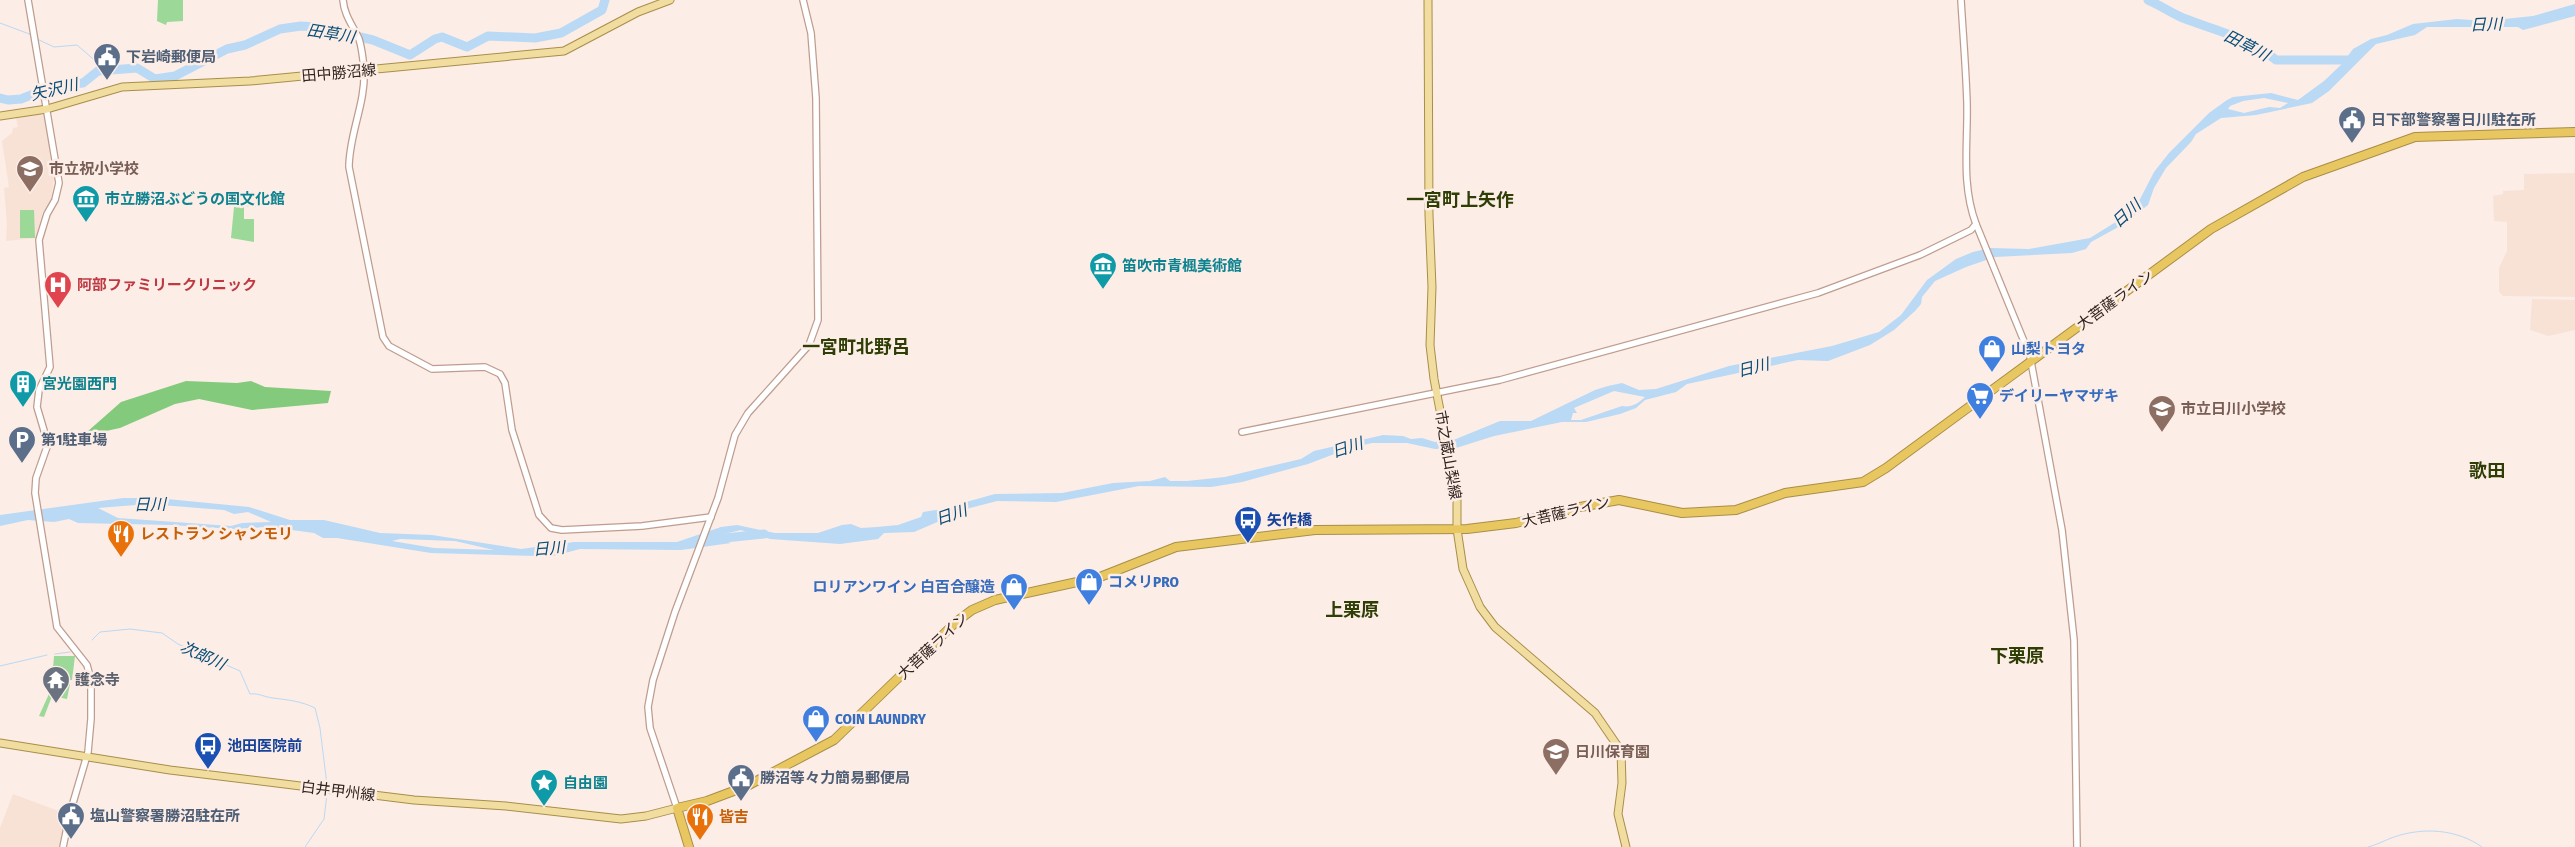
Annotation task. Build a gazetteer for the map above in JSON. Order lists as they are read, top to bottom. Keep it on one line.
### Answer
{"streets":{"highway":["大菩薩ライン"],"main road":["田中勝沼線","市之蔵山梨線","白井甲州線"]},"crossings":[["大菩薩ライン","市之蔵山梨線"],["大菩薩ライン","白井甲州線"]],"districts":["一宮町上矢作","一宮町北野呂","歌田","上栗原","下栗原"],"water":["日川","田草川","矢沢川","次郎川"],"places":{"public building":["下岩崎郵便局","日下部警察署日川駐在所","勝沼等々力簡易郵便局","塩山警察署勝沼駐在所"],"school or university":["市立祝小学校","市立日川小学校","日川保育園"],"museum":["市立勝沼ぶどうの国文化館","笛吹市青楓美術館"],"hospital":["阿部ファミリークリニック"],"shop":["山梨トヨタ","コメリPRO","ロリアンワイン 白百合醸造","COIN LAUNDRY"],"building":["宮光園西門"],"supermarket":["デイリーヤマザキ"],"parking":["第1駐車場"],"bus stop":["矢作橋","池田医院前"],"restaurant":["レストラン シャンモリ","皆吉"],"temple":["護念寺"],"place":["自由園"]}}
